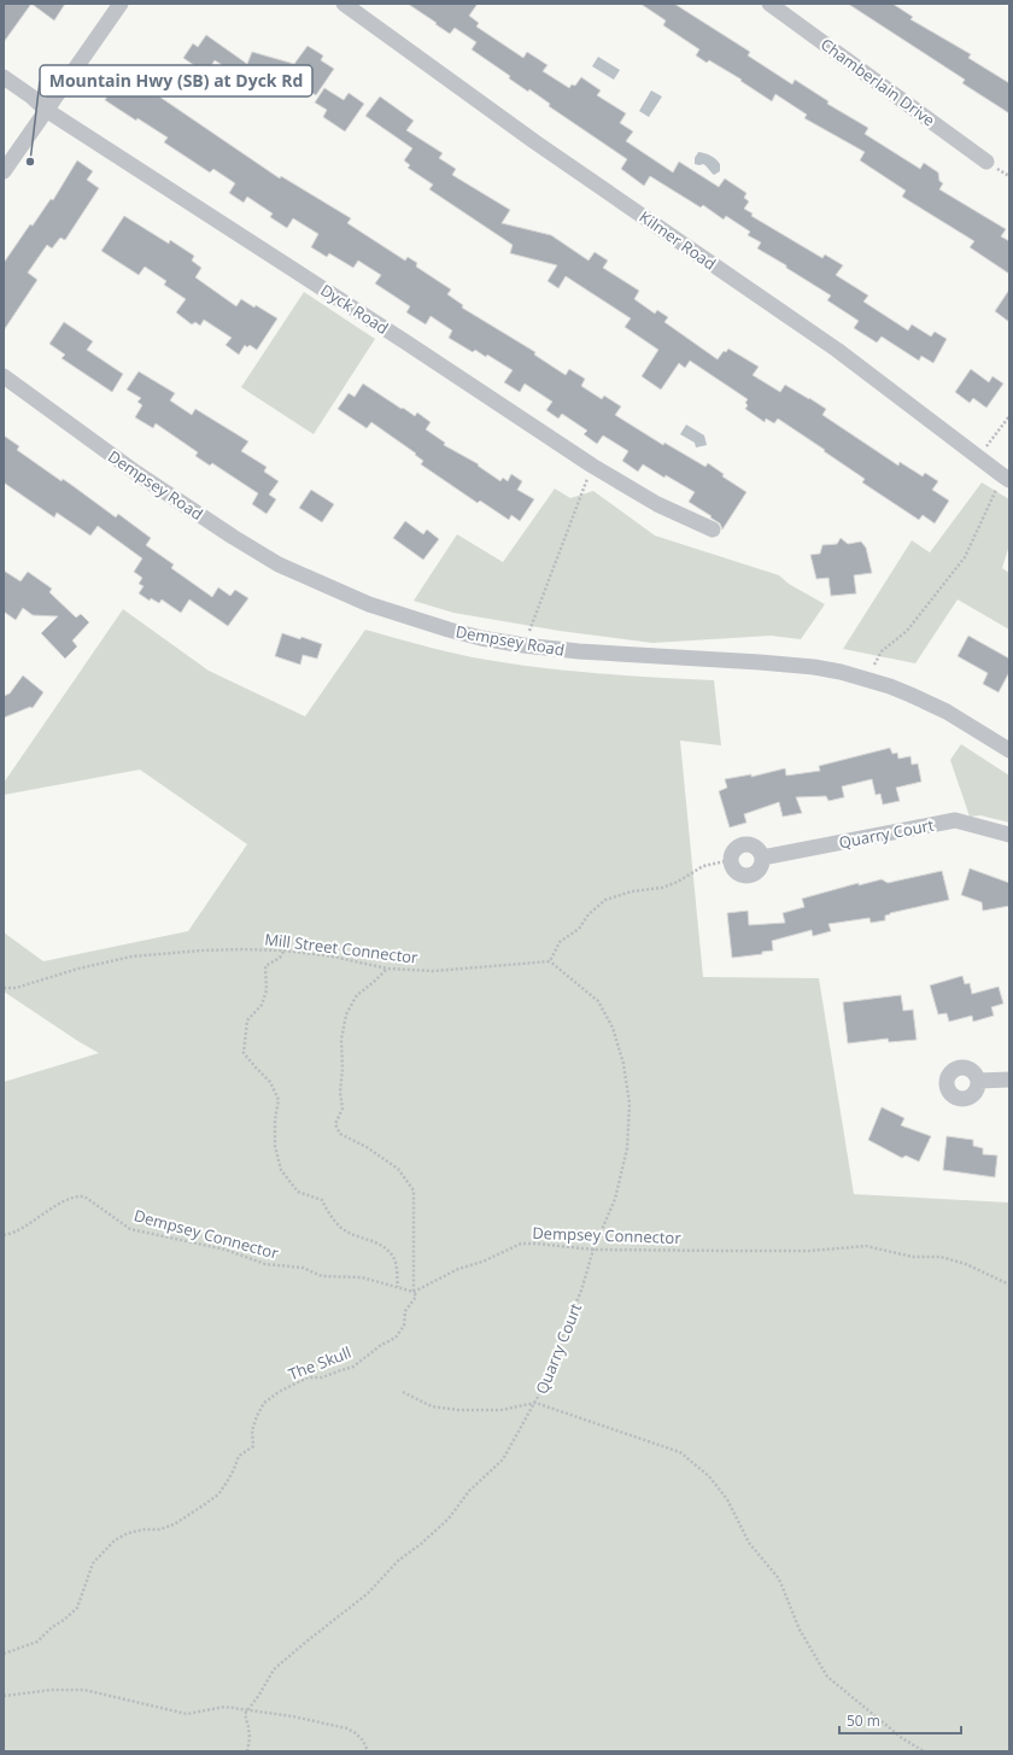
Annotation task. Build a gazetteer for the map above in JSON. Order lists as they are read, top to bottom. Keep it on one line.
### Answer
{"streets":{"street":["Chamberlain Drive","Kilmer Road","Dyck Road","Dempsey Road","Quarry Court"],"path":["Mill Street Connector","Dempsey Connector","The Skull"]},"crossings":[["Quarry Court","Mill Street Connector"],["Quarry Court","Dempsey Connector"],["Mill Street Connector","The Skull"],["Dempsey Connector","The Skull"]],"places":["Mountain Hwy (SB) at Dyck Rd"],"scale_bar":"50 m"}
